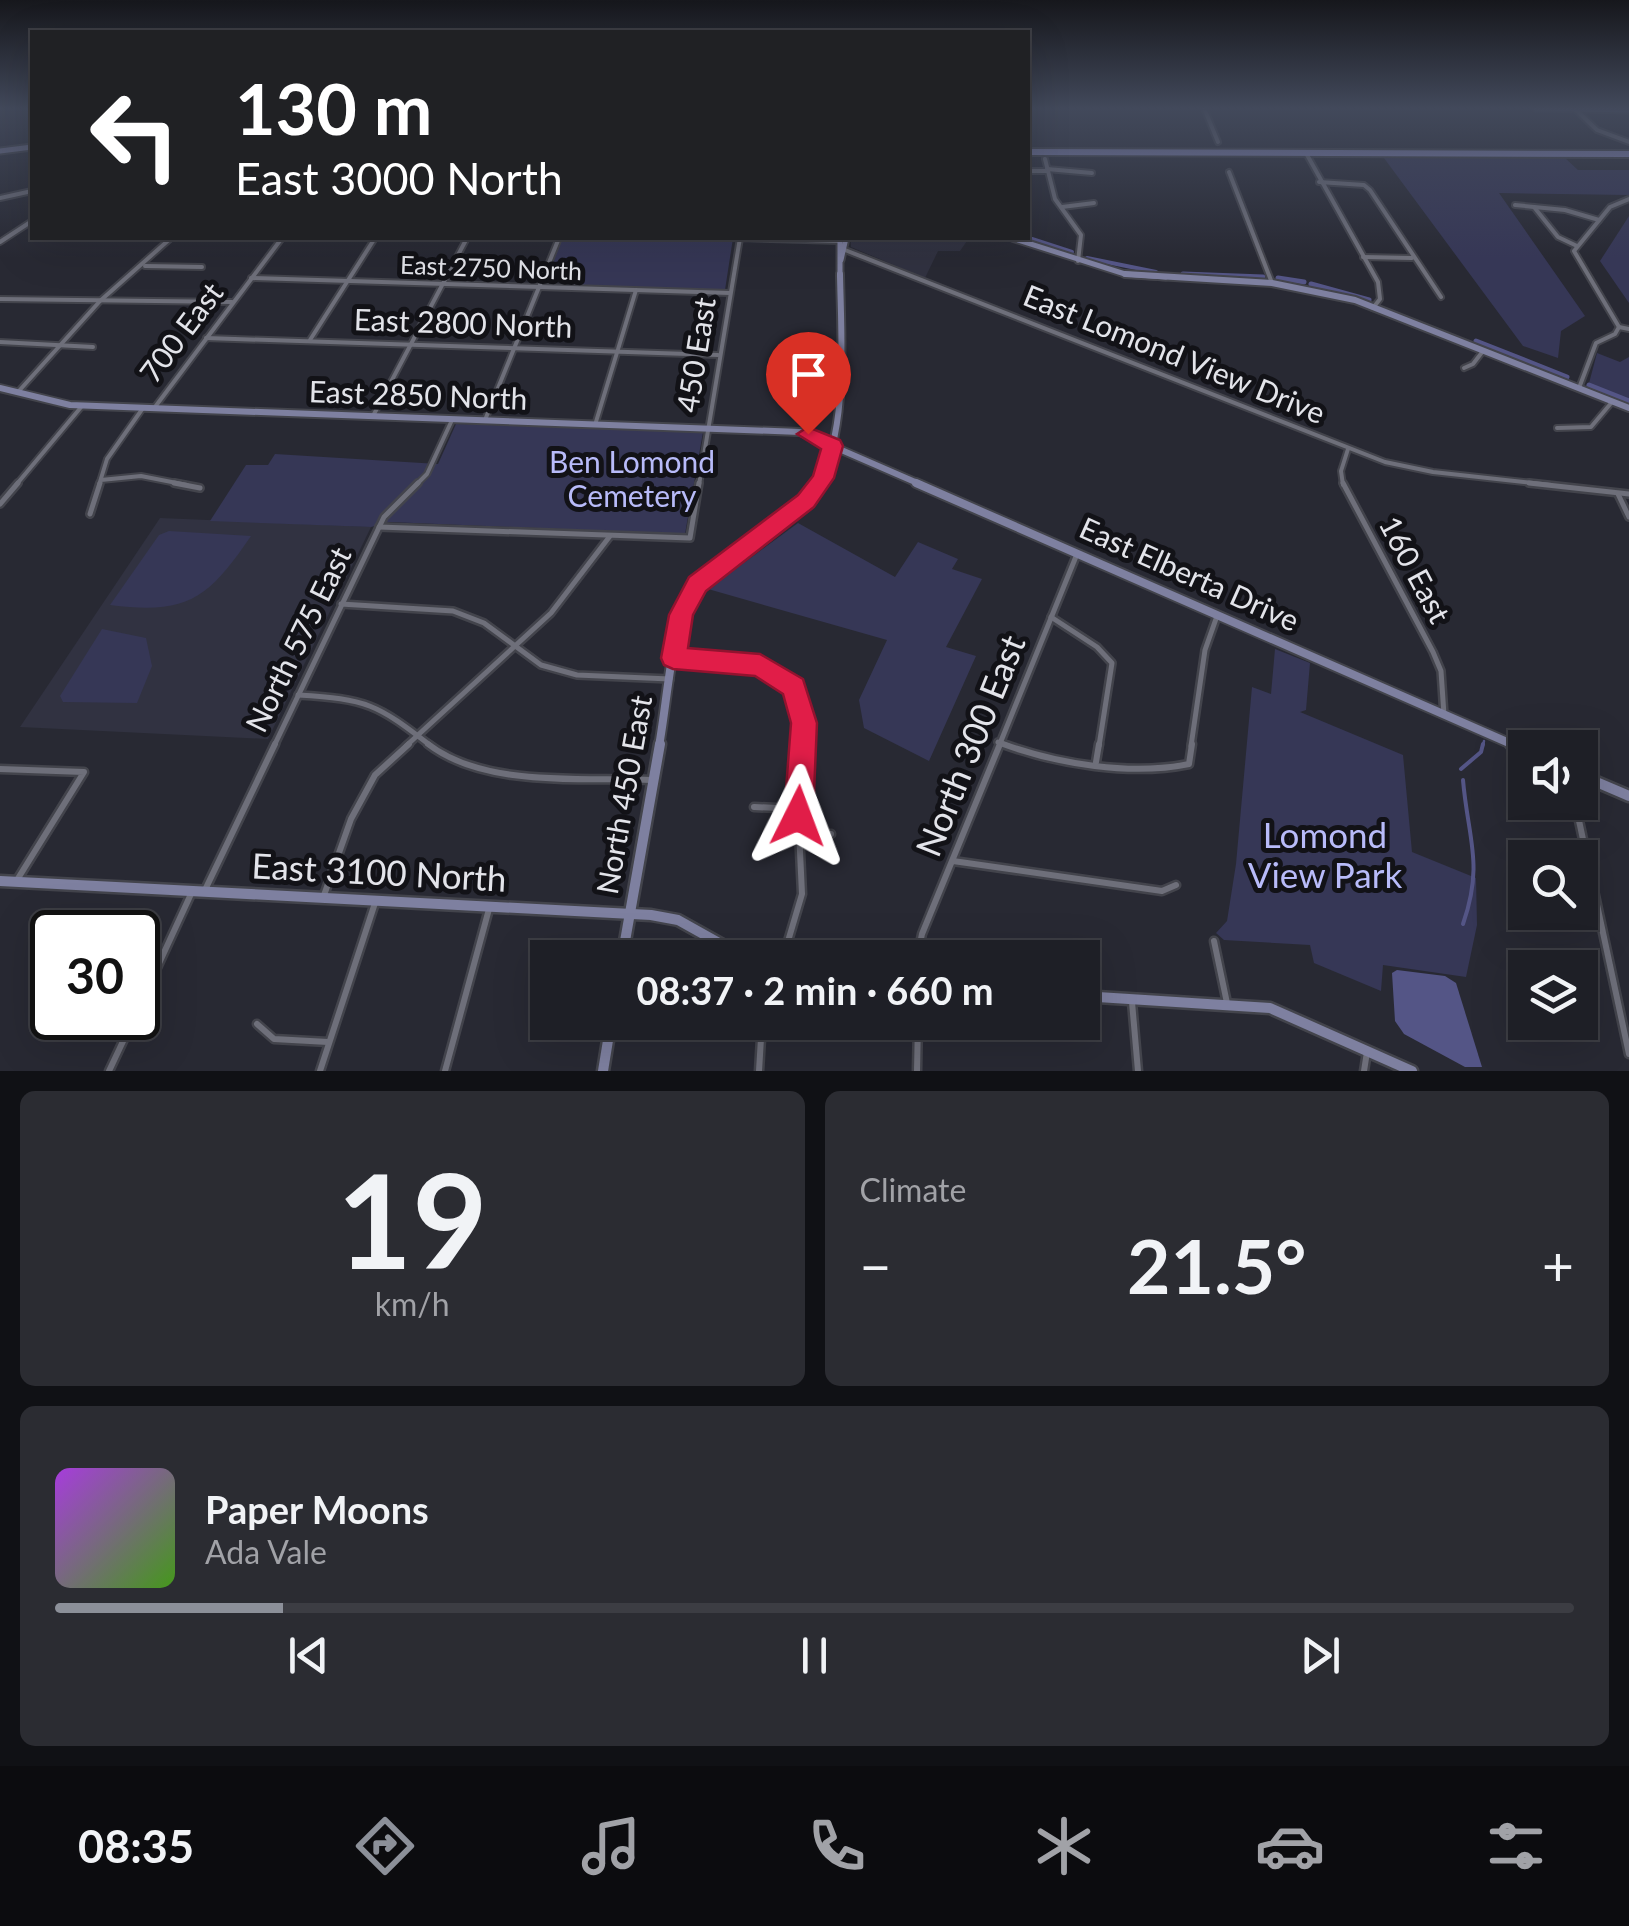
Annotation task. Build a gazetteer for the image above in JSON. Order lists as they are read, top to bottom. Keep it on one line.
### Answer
{"streets":{"street":["East 2750 North","East 2800 North","700 East","450 East","East Lomond View Drive","East 2850 North","160 East","East Elberta Drive","North 575 East","North 300 East","North 450 East","East 3100 North"]},"crossings":[["East 2750 North","700 East"],["East 2750 North","450 East"],["East 2800 North","700 East"],["East 2800 North","450 East"],["700 East","East 2850 North"],["450 East","East 2850 North"],["East Lomond View Drive","160 East"],["East 2850 North","East Elberta Drive"],["East 2850 North","North 575 East"],["East 2850 North","North 450 East"],["160 East","East Elberta Drive"],["East Elberta Drive","North 300 East"],["East Elberta Drive","North 450 East"],["North 575 East","East 3100 North"],["North 450 East","East 3100 North"]],"parks":["Ben Lomond Cemetery","Lomond View Park"],"page":{"turn":["130 m","East 3000 North"],"limit":"30","trip":"08:37 · 2 min · 660 m","tile":[["19","km/h"],"Climate"],"heat":["−","21.5°","+"],"song":["Paper Moons","Ada Vale"],"tabs":"08:35"}}
